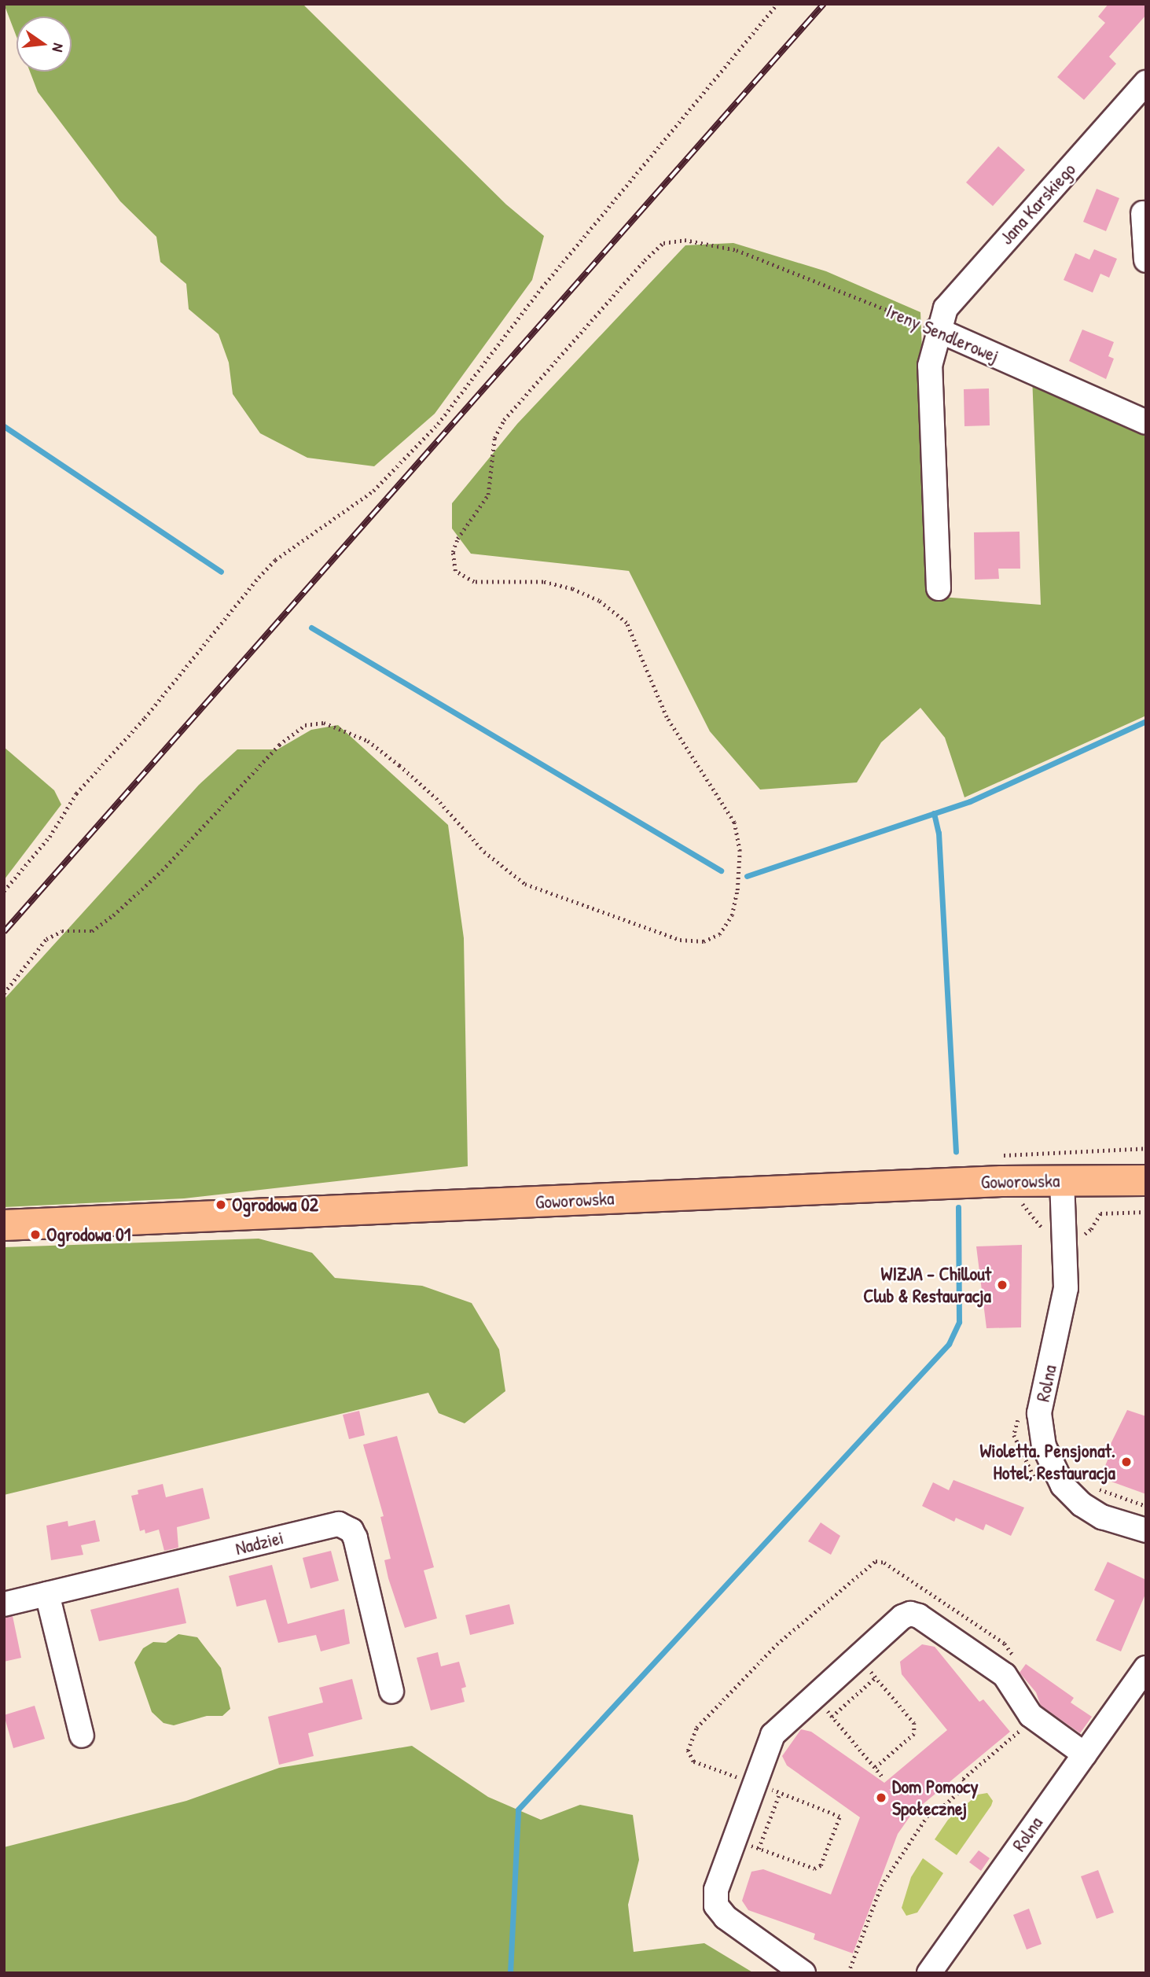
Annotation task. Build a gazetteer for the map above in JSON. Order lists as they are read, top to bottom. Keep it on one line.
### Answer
{"streets":{"main road":["Goworowska"],"street":["Jana Karskiego","Ireny Sendlerowej","Rolna","Nadziei"]},"crossings":[["Jana Karskiego","Ireny Sendlerowej"],["Goworowska","Rolna"]],"places":["Ogrodowa 02","Ogrodowa 01","WIZJA - Chillout Club & Restauracja","Wioletta. Pensjonat. Hotel, Restauracja","Dom Pomocy Społecznej"],"north":"right"}
